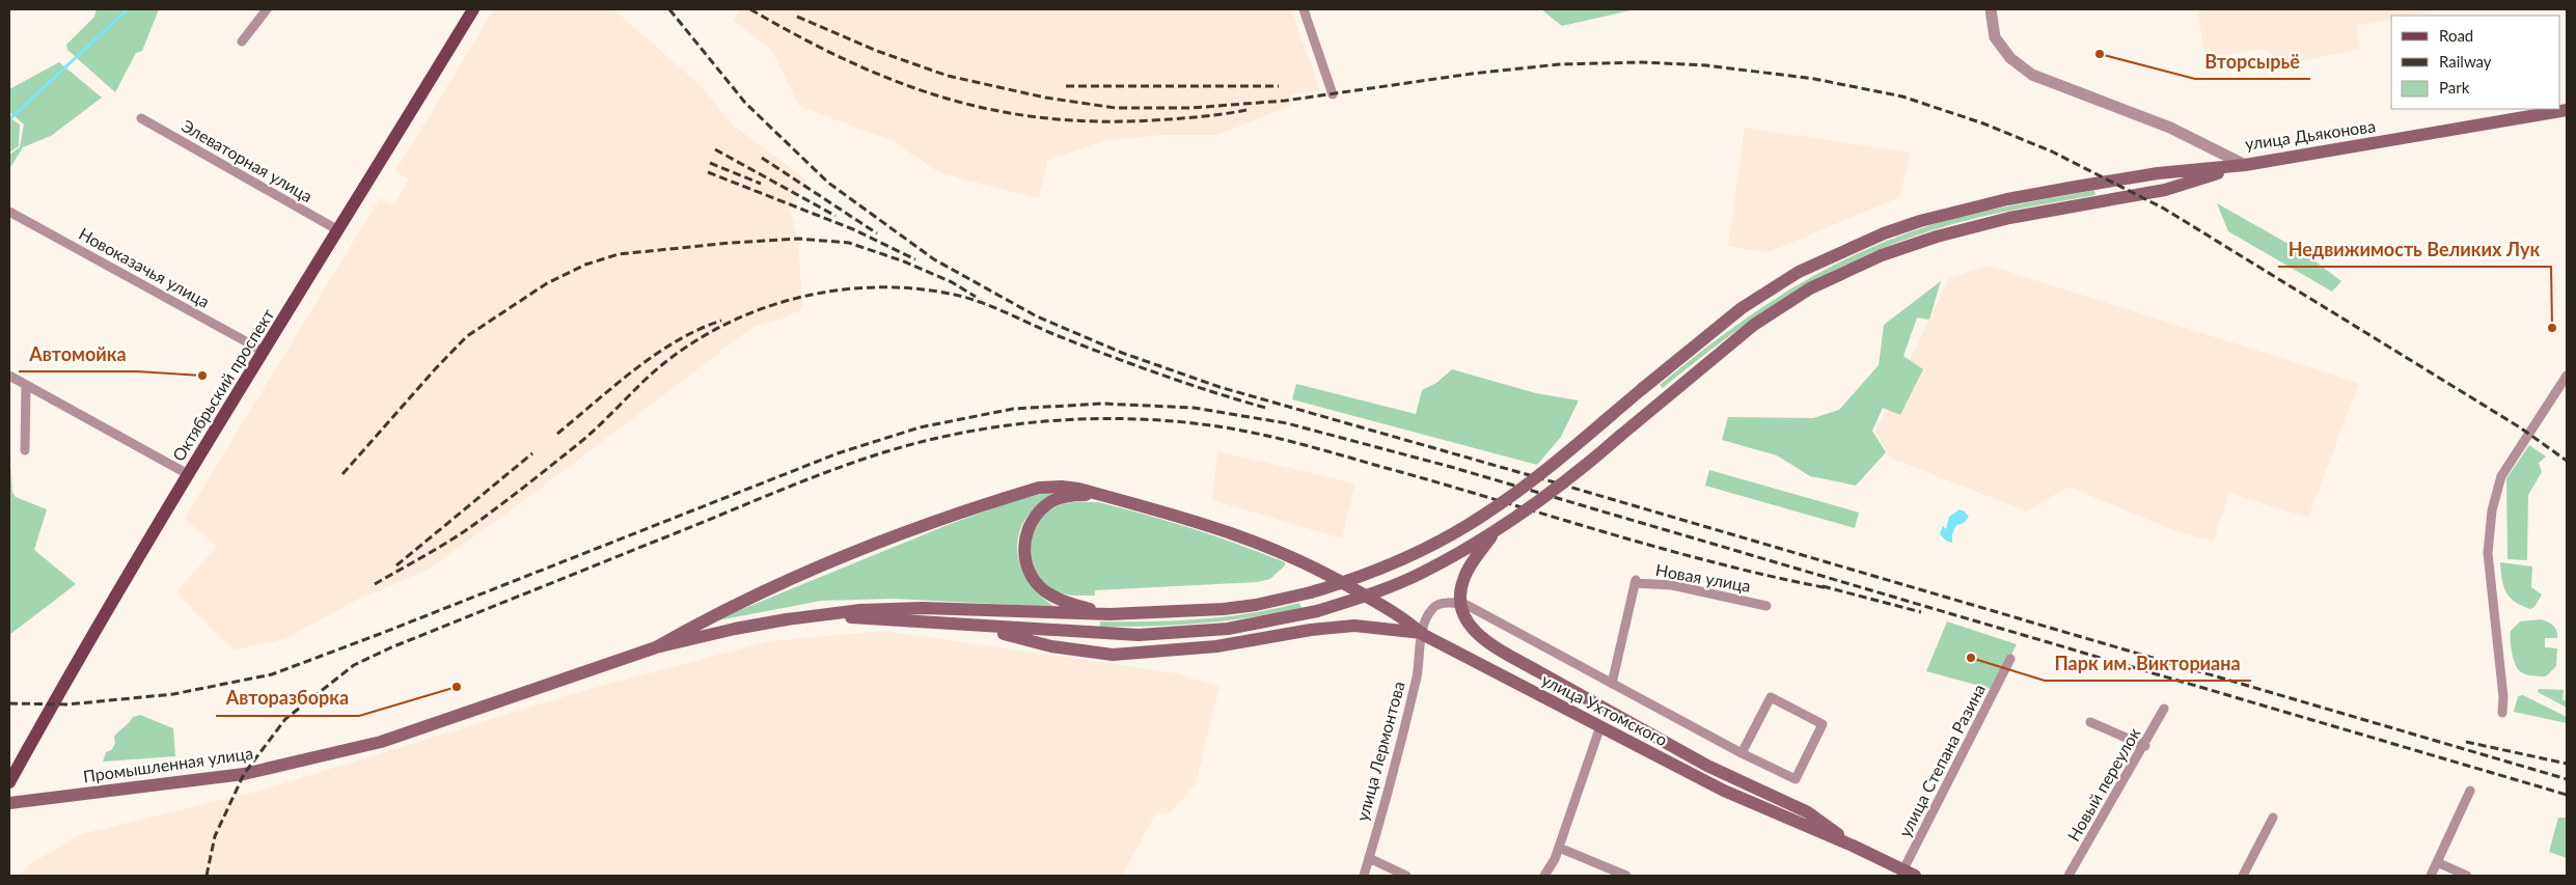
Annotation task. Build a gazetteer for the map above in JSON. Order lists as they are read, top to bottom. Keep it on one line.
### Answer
{"streets":{"main road":["улица Дьяконова","Октябрьский проспект","улица Ухтомского","Промышленная улица"],"street":["Элеваторная улица","Новоказачья улица","Новая улица","улица Лермонтова","улица Степана Разина","Новый переулок"]},"crossings":[["Элеваторная улица","Октябрьский проспект"],["Новоказачья улица","Октябрьский проспект"],["Новая улица","улица Лермонтова"],["улица Ухтомского","улица Лермонтова"],["улица Ухтомского","улица Степана Разина"],["улица Ухтомского","Промышленная улица"]],"places":["Вторсырьё","Недвижимость Великих Лук","Автомойка","Парк им. Викториана","Авторазборка"],"legend":["Road","Railway","Park"]}
